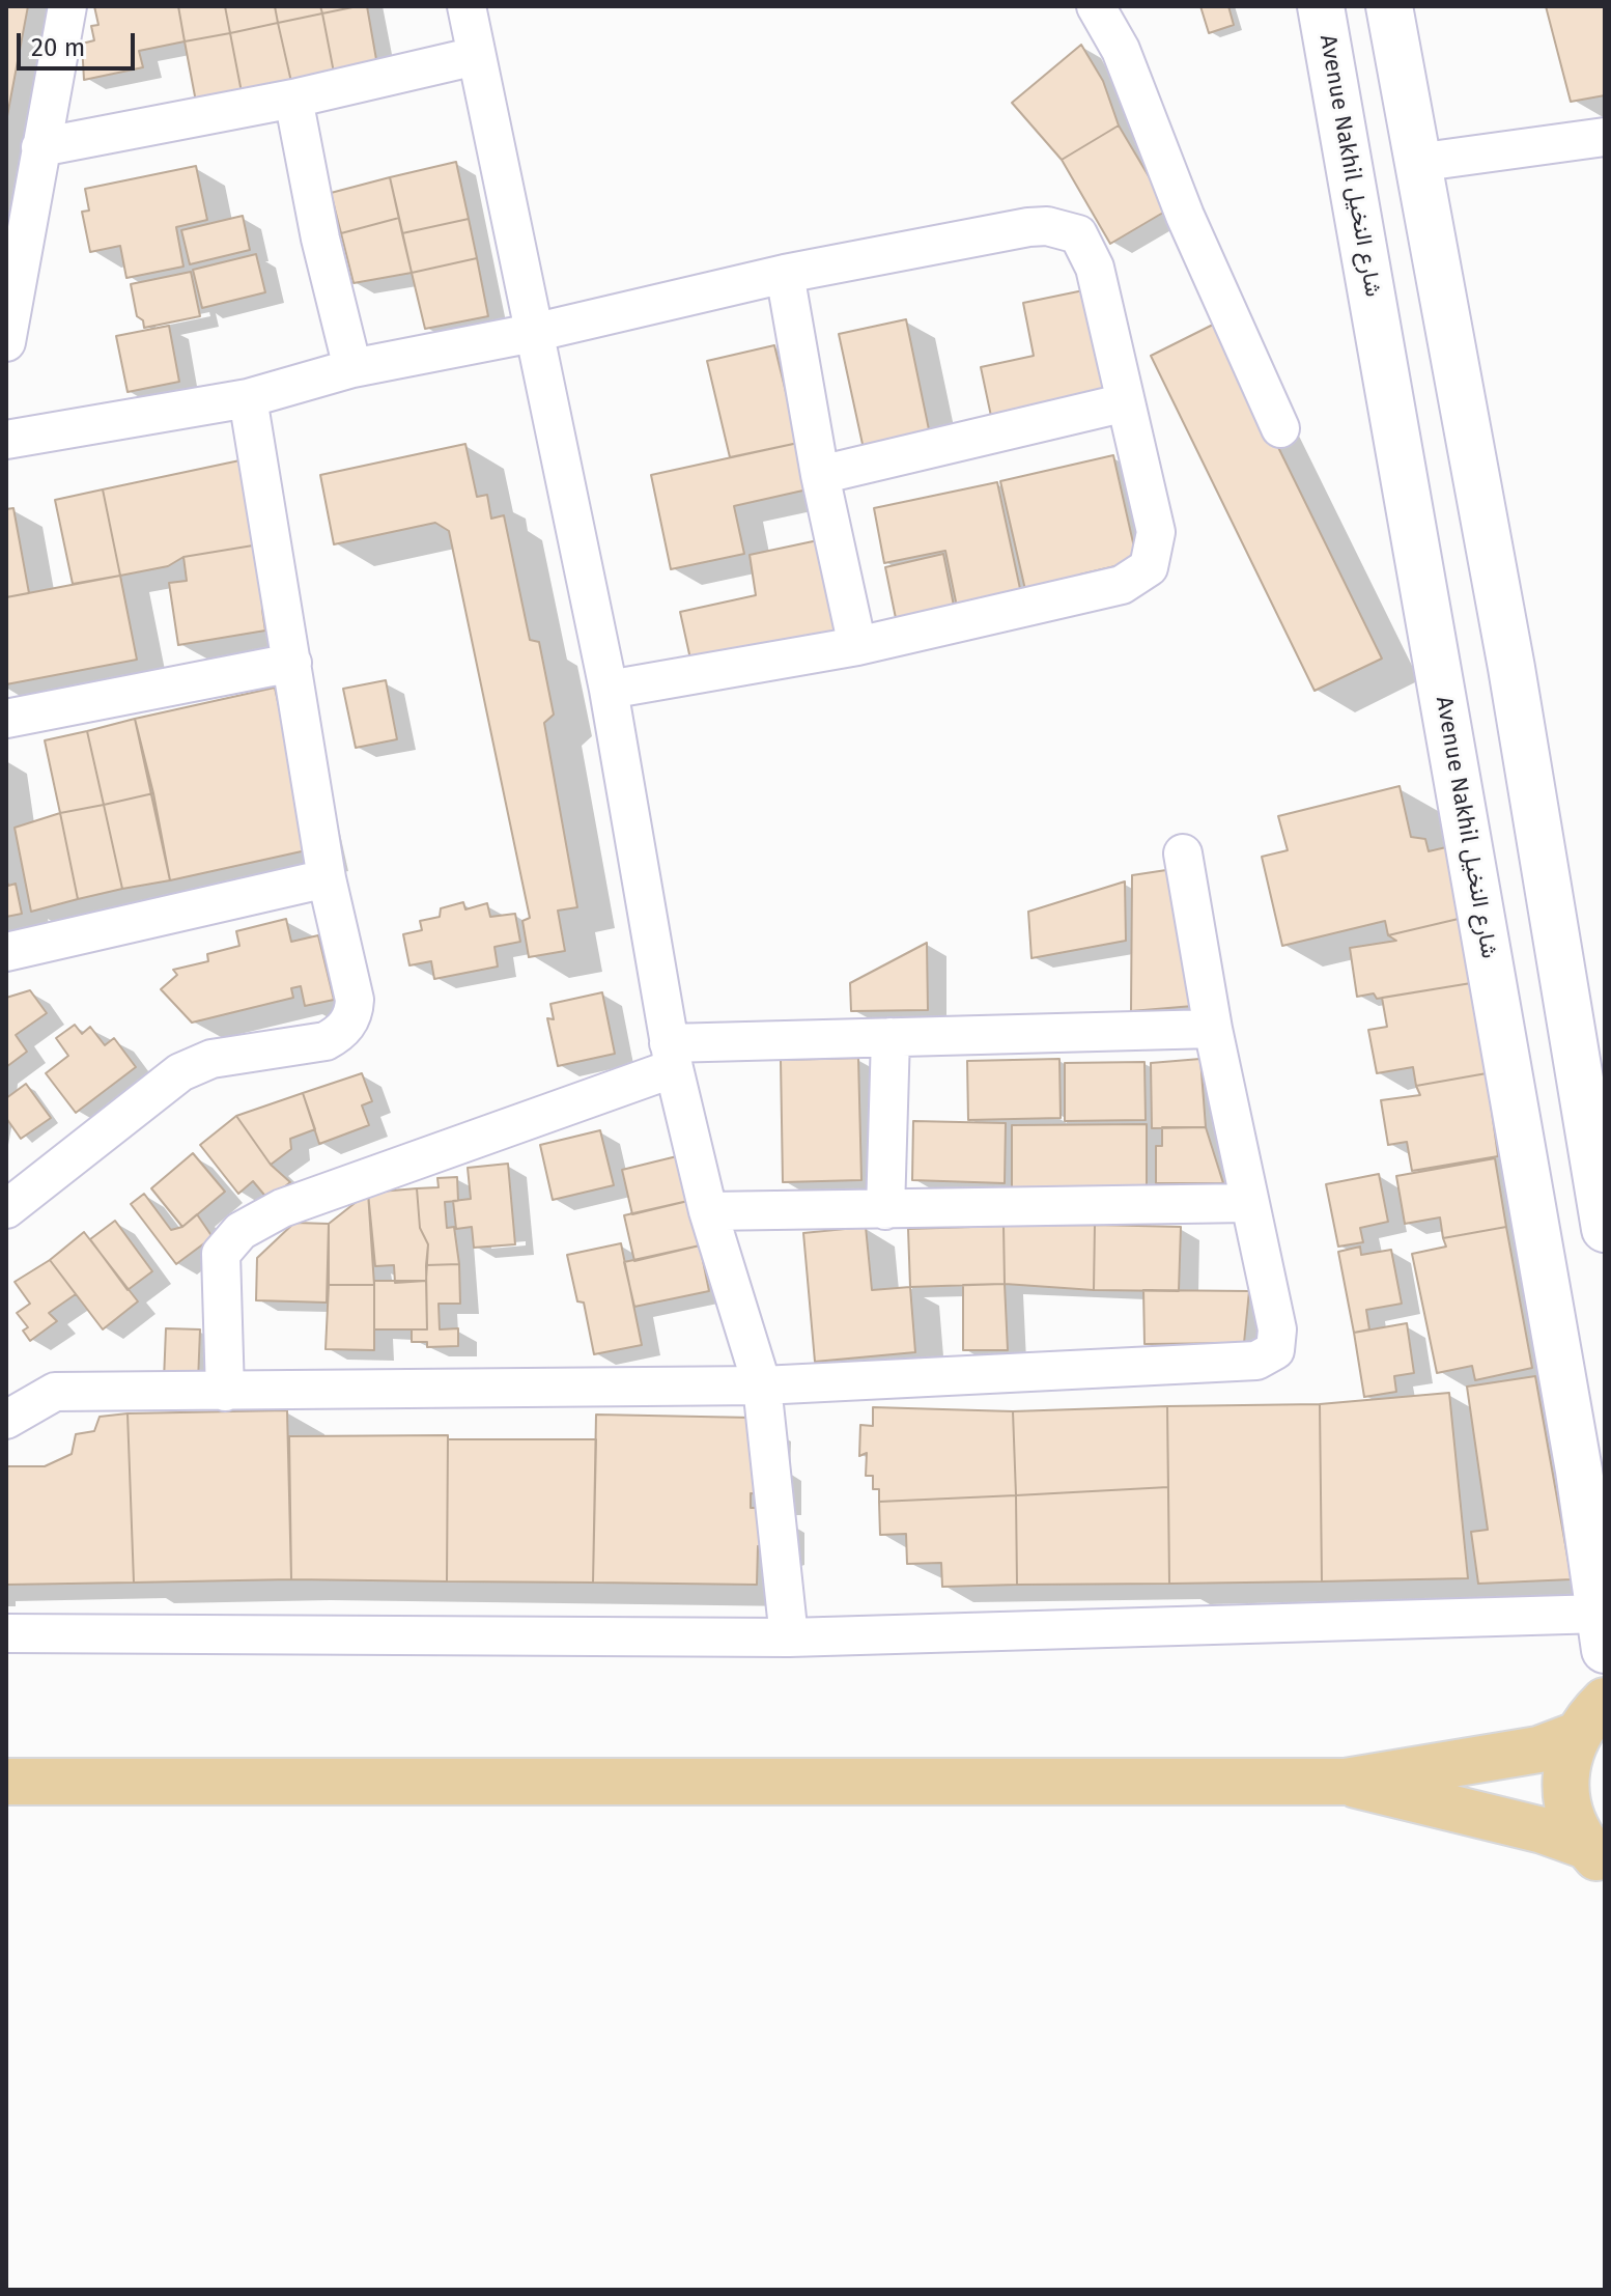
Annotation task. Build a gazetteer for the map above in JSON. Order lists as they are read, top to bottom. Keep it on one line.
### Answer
{"streets":{"street":["Avenue Nakhil شارع النخيل"]},"scale_bar":"20 m"}
